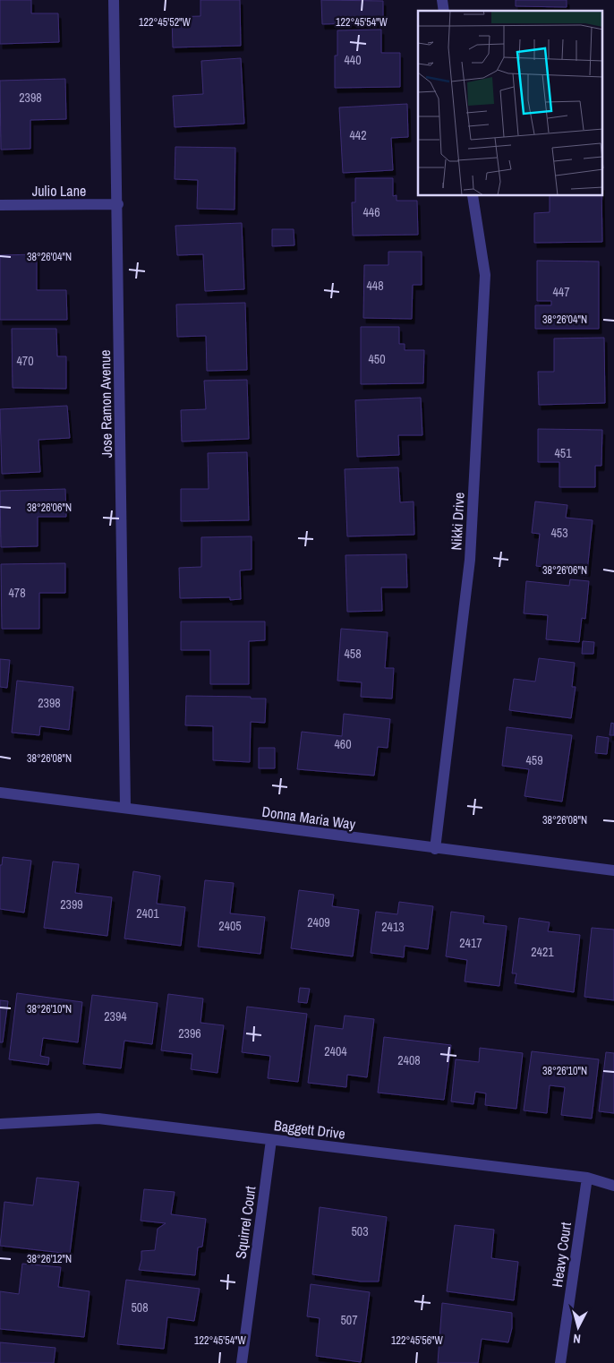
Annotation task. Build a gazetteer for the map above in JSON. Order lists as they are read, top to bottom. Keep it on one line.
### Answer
{"streets":{"street":["Julio Lane","Jose Ramon Avenue","Nikki Drive","Donna Maria Way","Baggett Drive","Squirrel Court","Heavy Court"]},"crossings":[["Julio Lane","Jose Ramon Avenue"],["Jose Ramon Avenue","Donna Maria Way"],["Nikki Drive","Donna Maria Way"],["Baggett Drive","Squirrel Court"],["Baggett Drive","Heavy Court"]],"house_numbers":["440","2398","442","446","448","447","450","470","451","453","478","458","2398","460","459","2399","2401","2409","2405","2413","2417","2421","2394","2396","2404","2408","503","508","507"],"north":"bottom","coordinates":["122°45'52\"W","122°45'54\"W","38°26'04\"N","38°26'06\"N","38°26'08\"N","38°26'10\"N","38°26'12\"N","122°45'56\"W"]}
